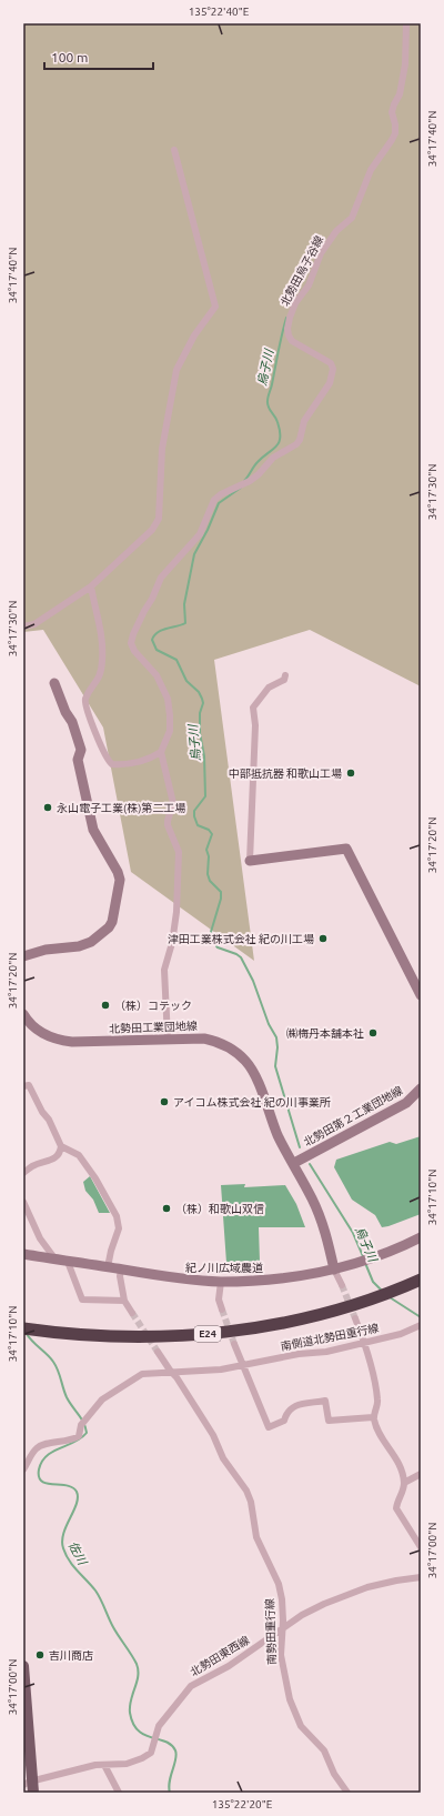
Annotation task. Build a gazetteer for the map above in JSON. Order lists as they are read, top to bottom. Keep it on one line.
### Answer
{"streets":{"highway":["E24"],"street":["北勢田烏子谷線","北勢田工業団地線","北勢田第２工業団地線","紀ノ川広域農道","南側道北勢田重行線","南勢田重行線","北勢田東西線"]},"crossings":[["北勢田工業団地線","北勢田第２工業団地線"],["北勢田工業団地線","紀ノ川広域農道"],["南側道北勢田重行線","南勢田重行線"],["南勢田重行線","北勢田東西線"]],"water":["烏子川","佐川"],"places":["中部抵抗器 和歌山工場","永山電子工業(株)第二工場","津田工業株式会社 紀の川工場","（株）コテック","㈱梅丹本舗本社","アイコム株式会社 紀の川事業所","（株）和歌山双信","吉川商店"],"scale_bar":"100 m","coordinates":["135°22'40\"E","34°17'40\"N","34°17'30\"N","34°17'20\"N","34°17'10\"N","34°17'00\"N","135°22'20\"E"]}
